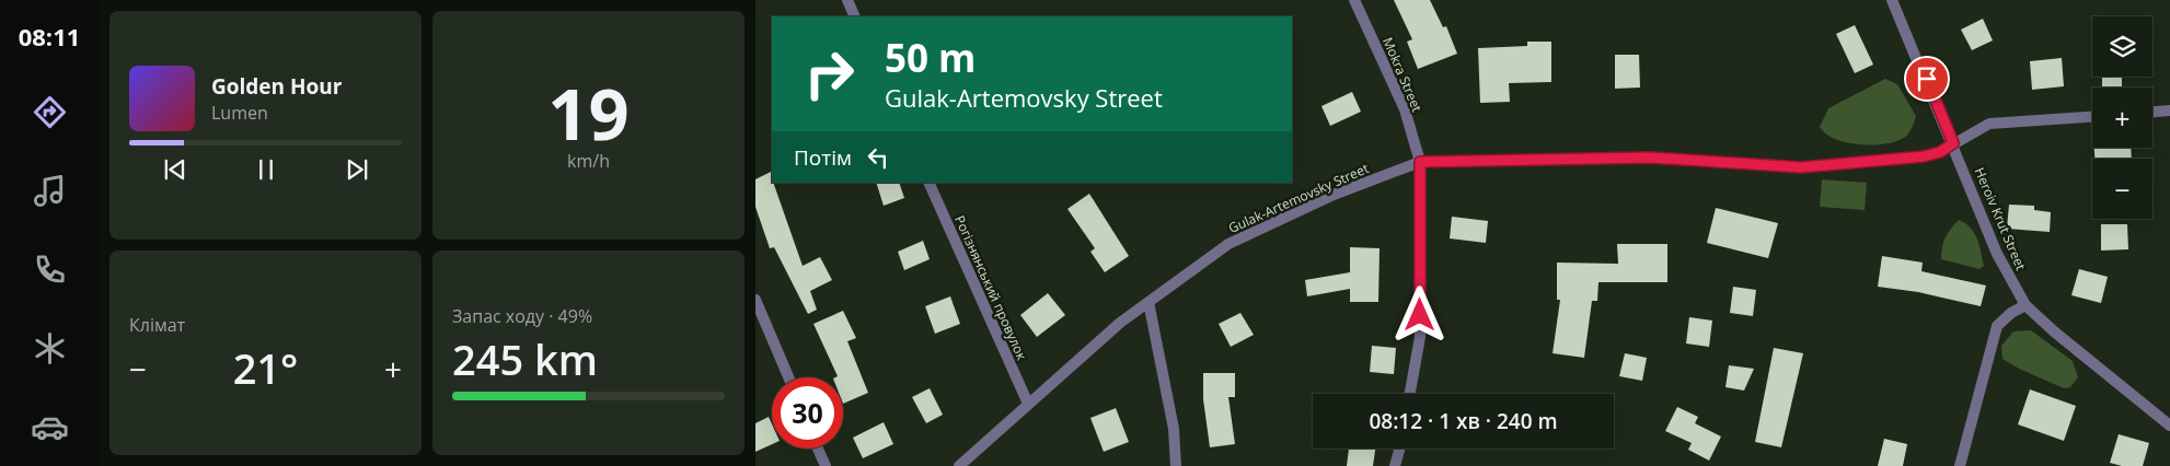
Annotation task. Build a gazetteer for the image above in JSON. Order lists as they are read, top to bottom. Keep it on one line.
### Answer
{"streets":{"street":["Mokra Street","Gulak-Artemovsky Street","Heroiv Krut Street","Рогізнянський провулок"]},"crossings":[["Mokra Street","Gulak-Artemovsky Street"],["Gulak-Artemovsky Street","Heroiv Krut Street"],["Gulak-Artemovsky Street","Рогізнянський провулок"]],"page":{"tabs":"08:11","tile":[["19","km/h"],"Клімат",["Запас ходу · 49%","245 km"]],"map_buttons":["+","−"],"turn":["50 m","Gulak-Artemovsky Street"],"song":["Golden Hour","Lumen"],"then":"Потім","heat":["−","21°","+"],"limit":"30","trip":"08:12 · 1 хв · 240 m"}}
